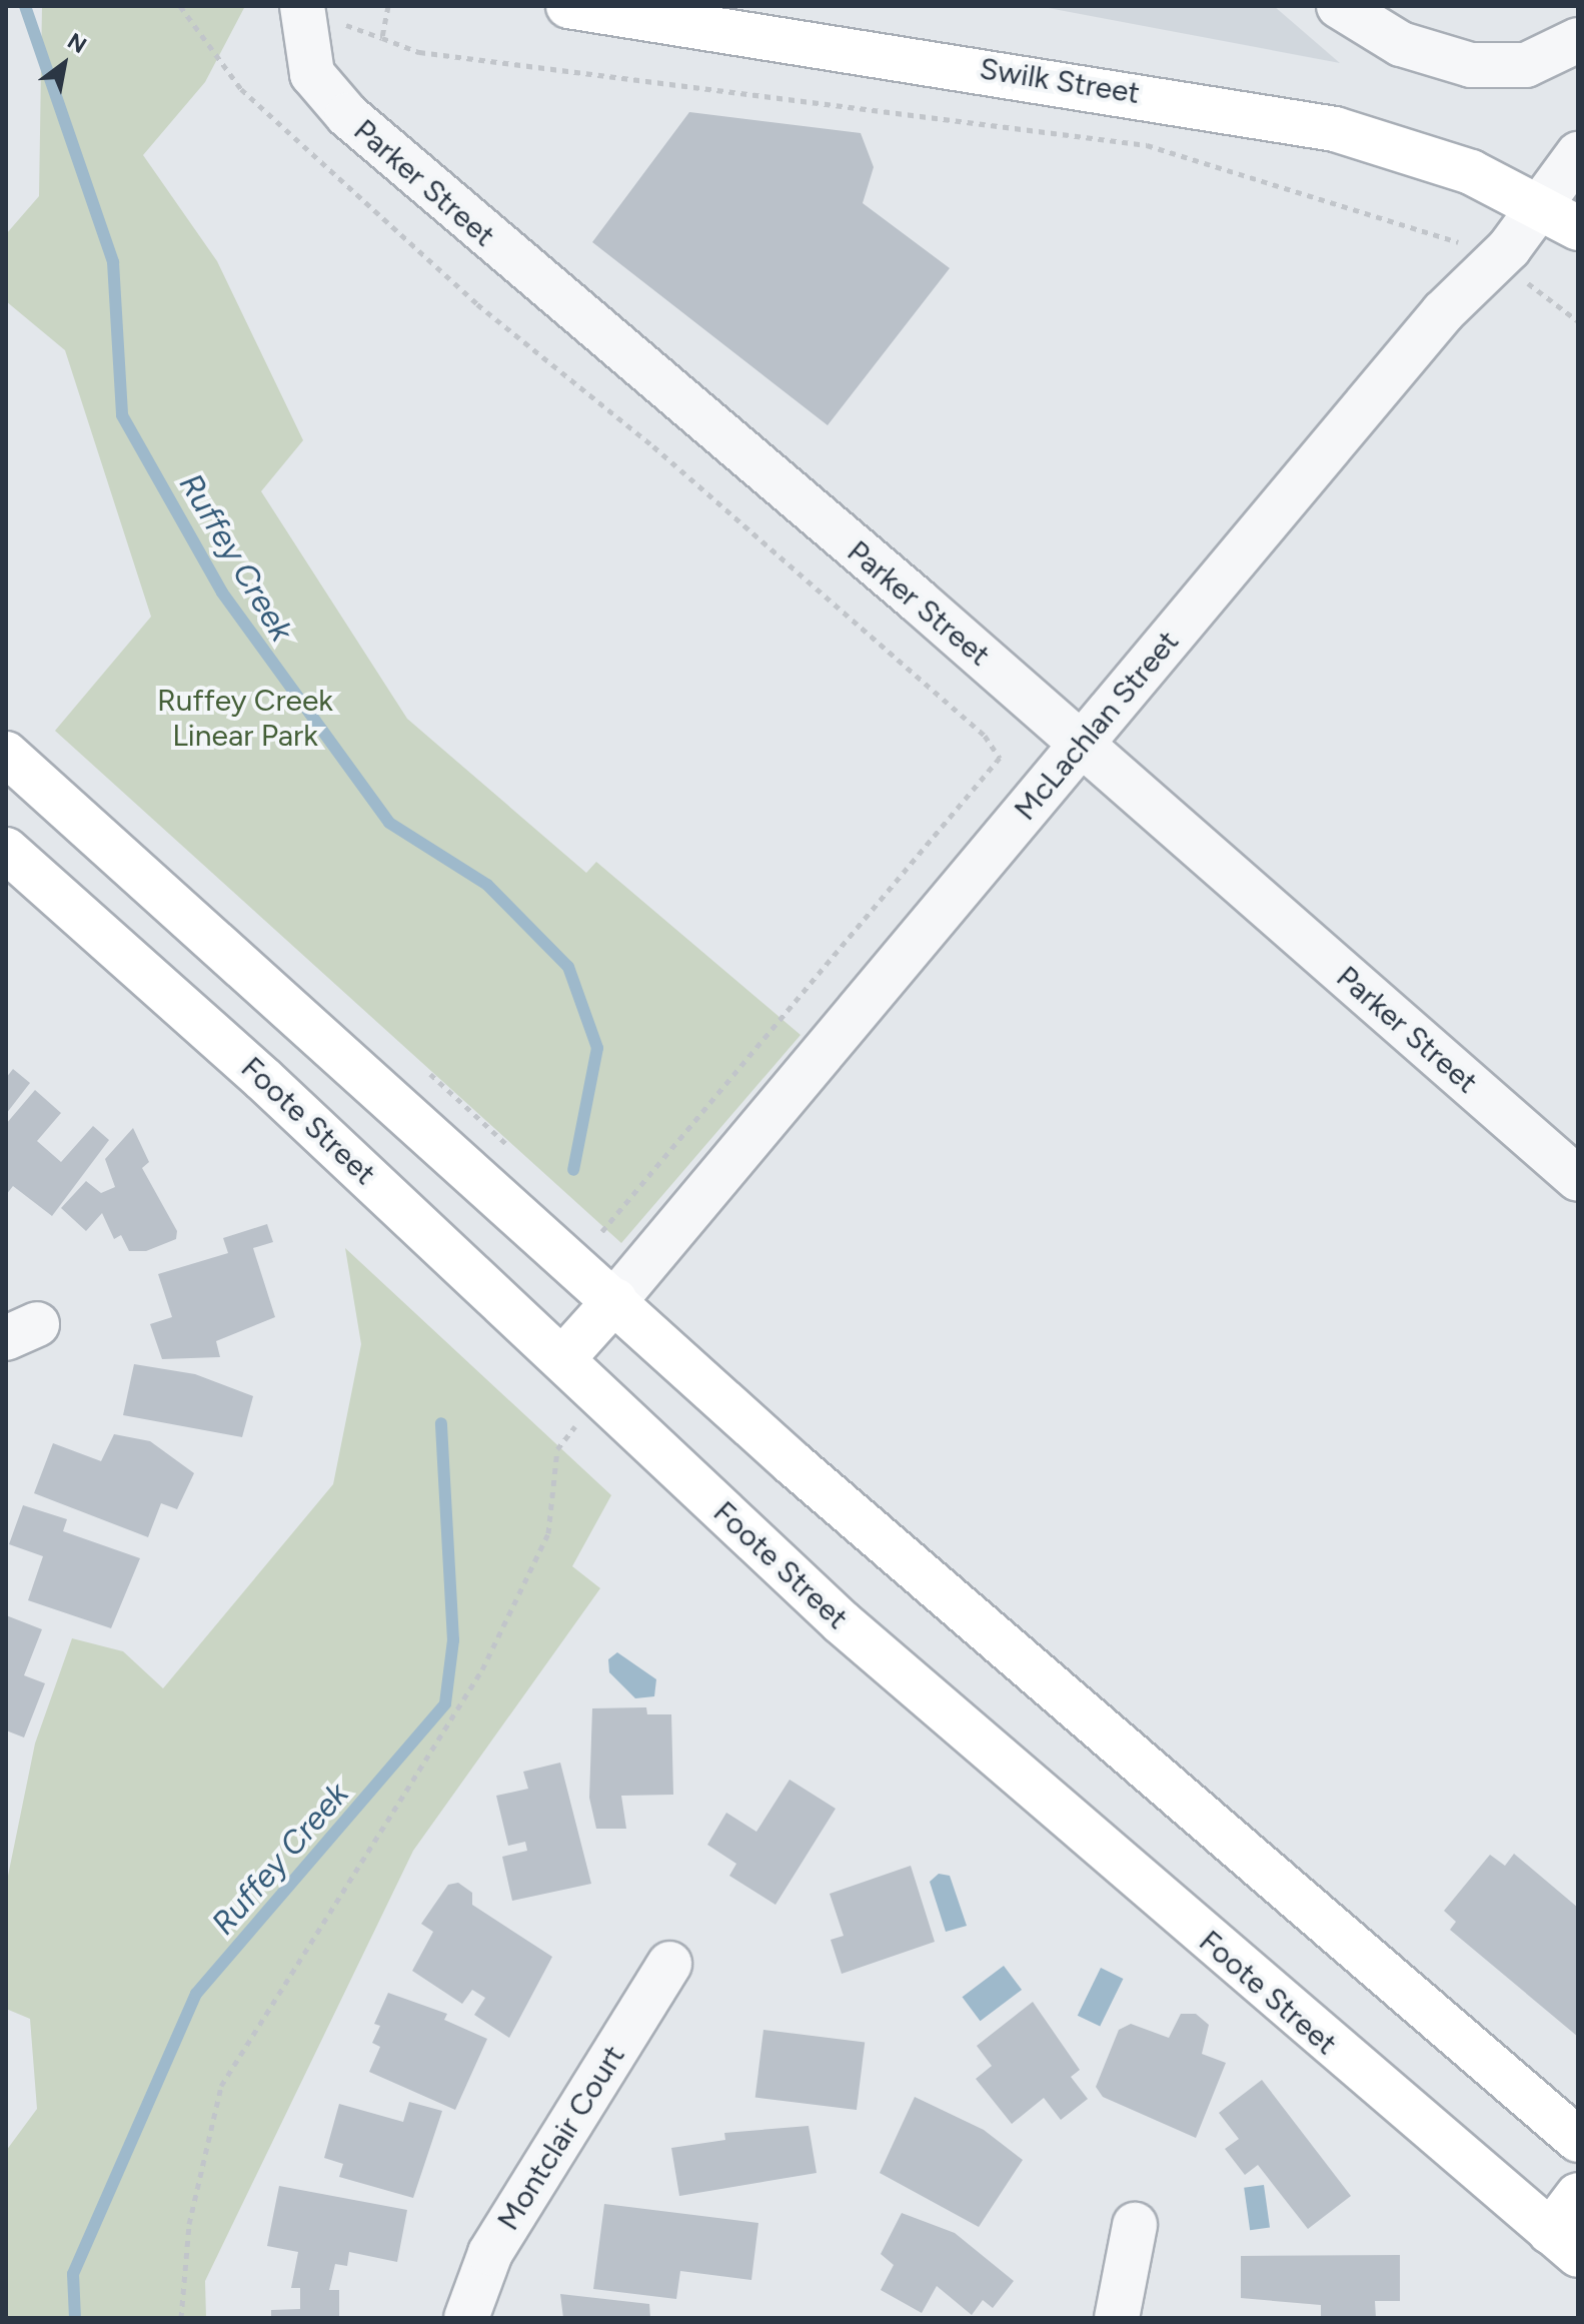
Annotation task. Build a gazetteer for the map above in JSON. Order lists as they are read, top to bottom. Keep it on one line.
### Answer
{"streets":{"main road":["Swilk Street","Foote Street"],"street":["Parker Street","McLachlan Street","Montclair Court"]},"crossings":[["Swilk Street","McLachlan Street"],["Parker Street","McLachlan Street"]],"water":["Ruffey Creek"],"parks":["Ruffey Creek Linear Park"],"north":"top right"}
